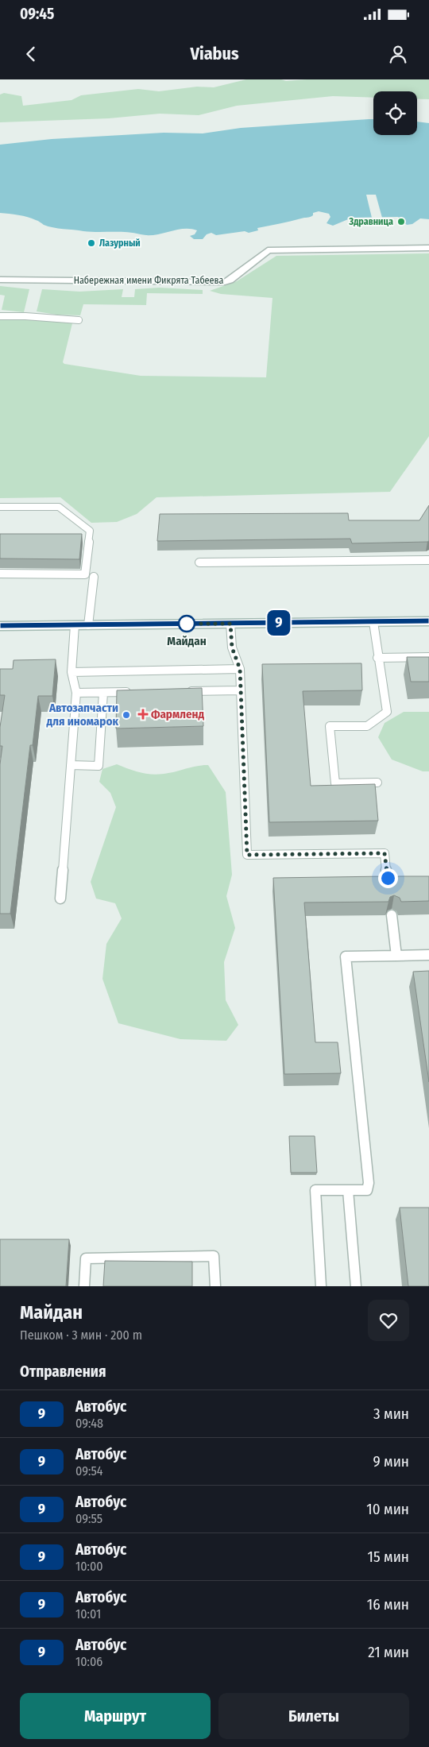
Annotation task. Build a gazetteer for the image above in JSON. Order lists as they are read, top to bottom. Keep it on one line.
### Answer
{"streets":{"street":["Набережная имени Фикрята Табеева"]},"places":{"other":["Здравница","Лазурный","Майдан","Автозапчасти для иномарок"],"health":["Фармленд"]},"lines":["bus line 9"],"page":{"status":"09:45","header":"Viabus","on_map":"9","heading":[["Майдан","Пешком · 3 мин · 200 m"],"Отправления"],"list":[{"mark":"9","name":"Автобус","note":"09:48","value":"3 мин"},{"mark":"9","name":"Автобус","note":"09:54","value":"9 мин"},{"mark":"9","name":"Автобус","note":"09:55","value":"10 мин"},{"mark":"9","name":"Автобус","note":"10:00","value":"15 мин"},{"mark":"9","name":"Автобус","note":"10:01","value":"16 мин"},{"mark":"9","name":"Автобус","note":"10:06","value":"21 мин"}],"buttons":["Маршрут","Билеты"]}}
